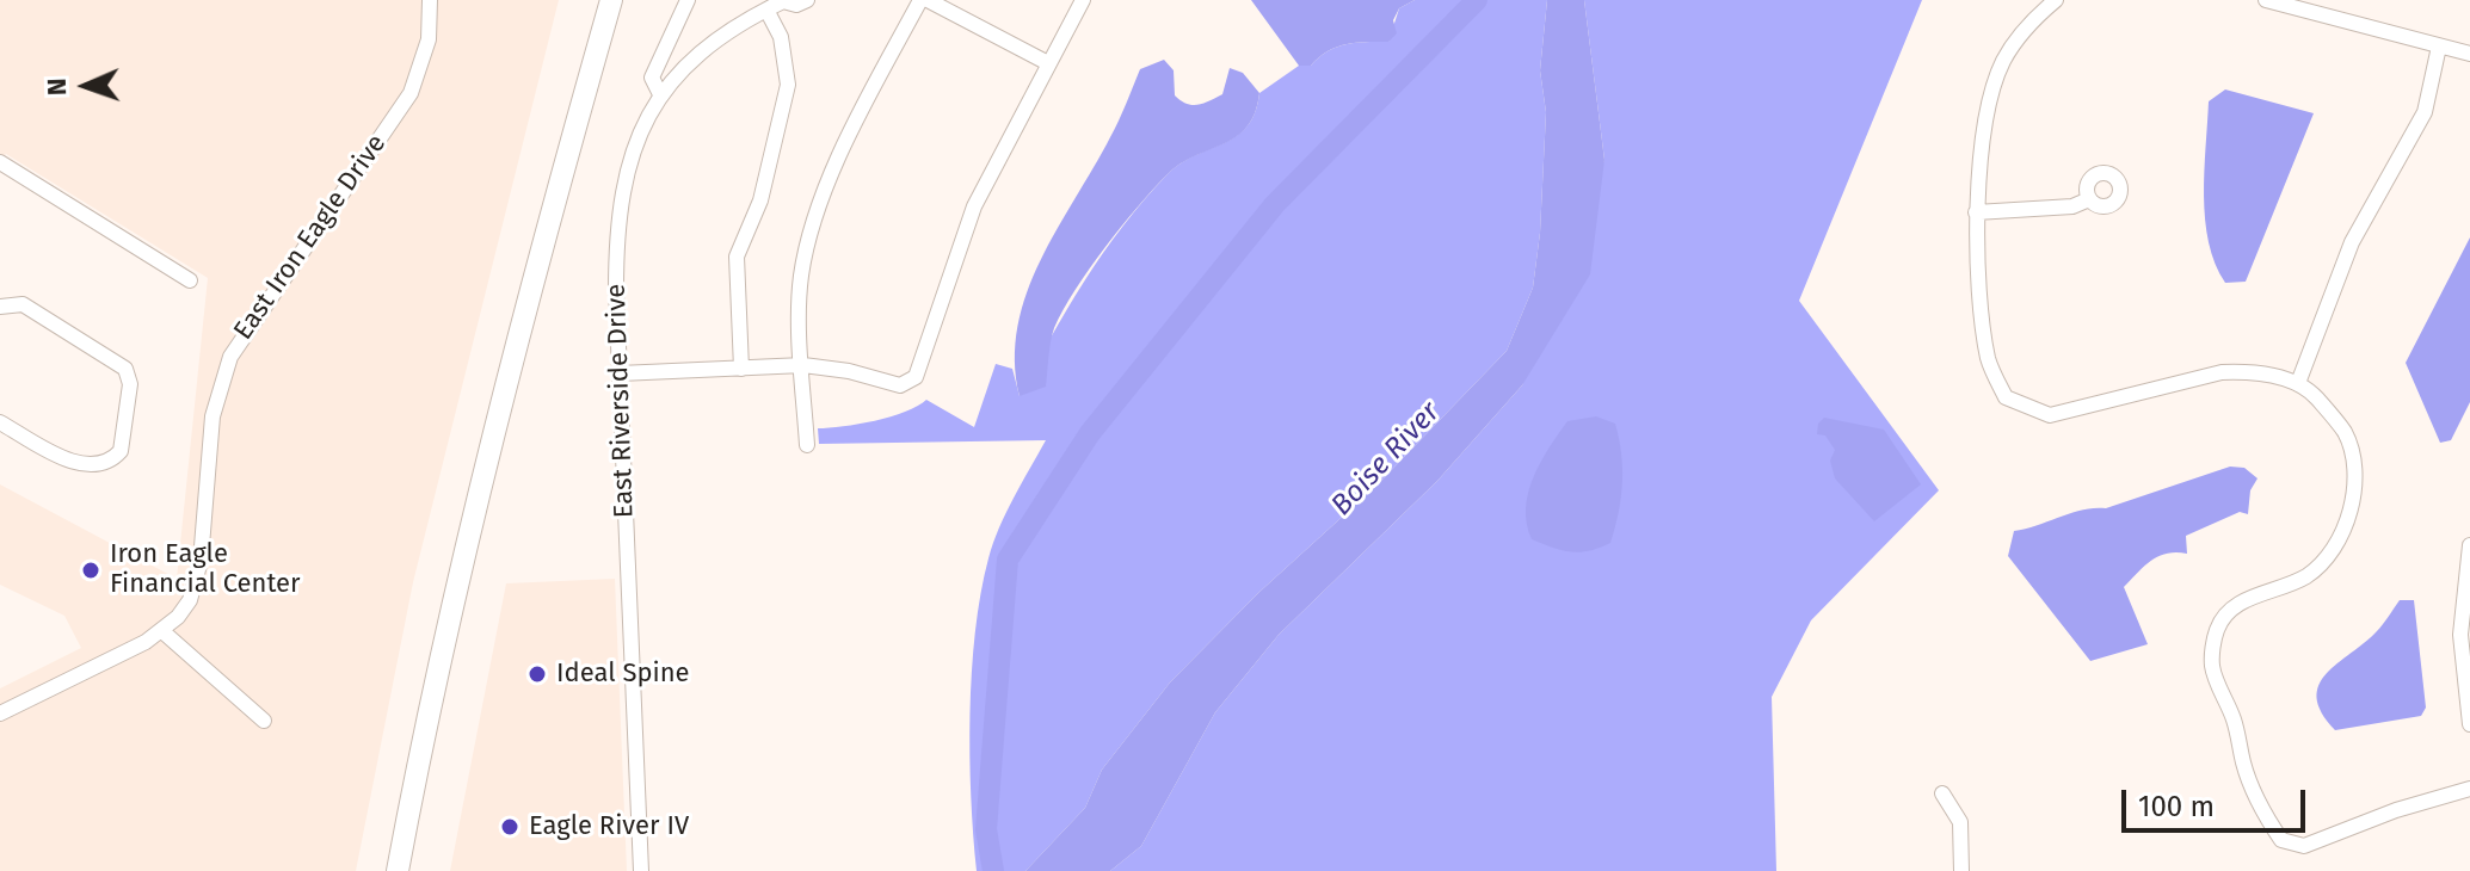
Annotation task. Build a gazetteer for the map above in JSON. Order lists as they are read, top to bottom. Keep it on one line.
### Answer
{"streets":{"street":["East Iron Eagle Drive","East Riverside Drive"]},"water":["Boise River"],"places":["Iron Eagle Financial Center","Ideal Spine","Eagle River IV"],"scale_bar":"100 m","north":"left"}
